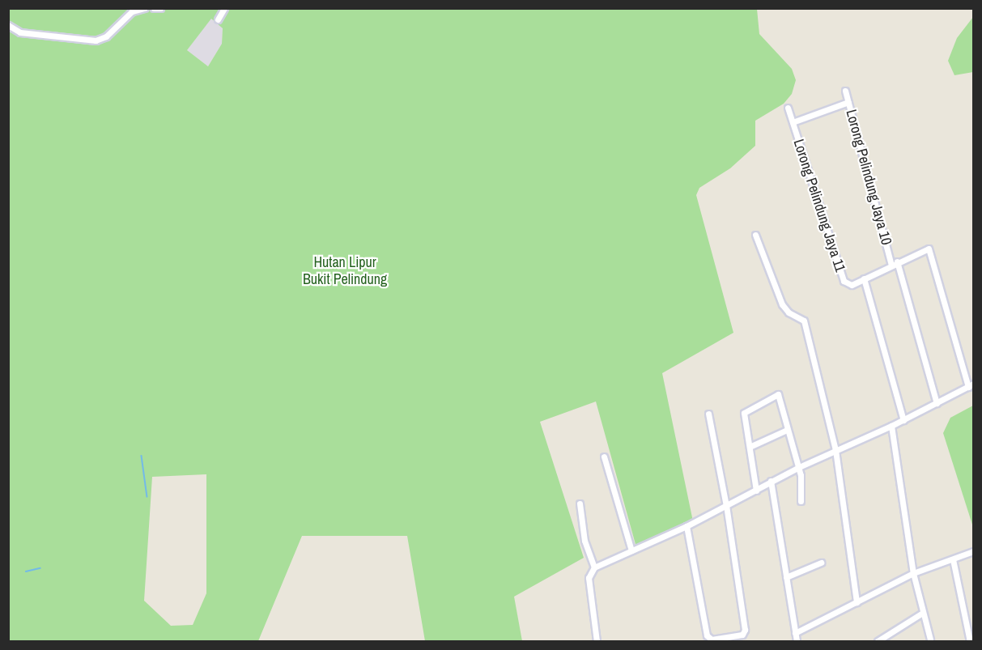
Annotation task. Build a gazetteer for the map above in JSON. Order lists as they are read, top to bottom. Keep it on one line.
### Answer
{"streets":{"street":["Lorong Pelindung Jaya 10","Lorong Pelindung Jaya 11"]},"parks":["Hutan Lipur Bukit Pelindung"]}
